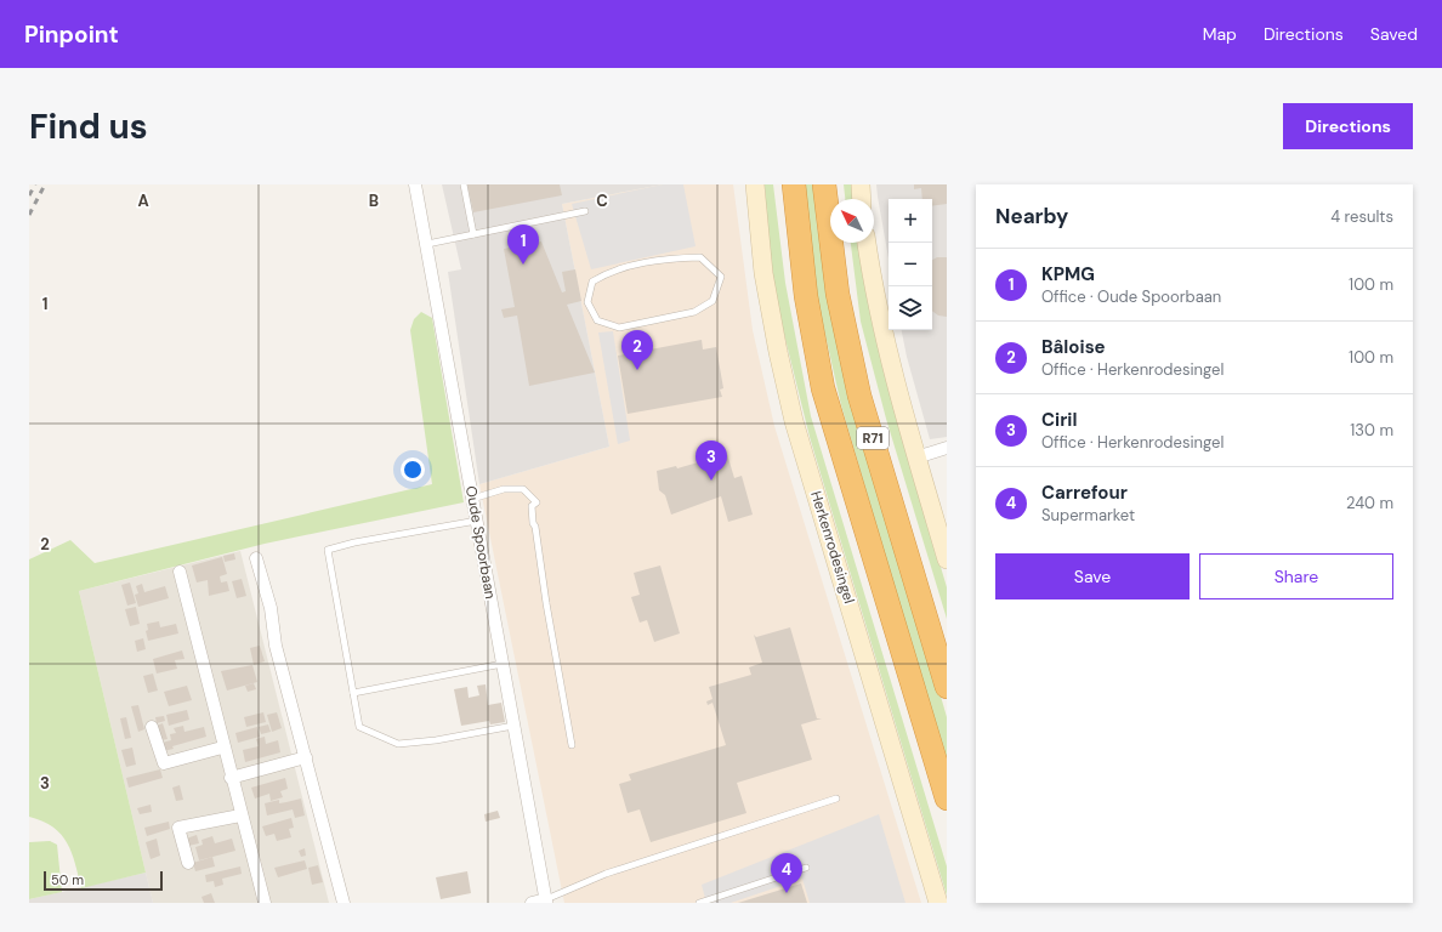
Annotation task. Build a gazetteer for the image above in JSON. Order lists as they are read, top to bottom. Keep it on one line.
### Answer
{"streets":{"highway":["R71"],"street":["Oude Spoorbaan","Herkenrodesingel"]},"scale_bar":"50 m","north":"top left","page":{"header":"Pinpoint","nav":["Map","Directions","Saved"],"buttons":["Directions",["Save","Share"]],"title":"Find us","heading":["Nearby","4 results"],"map_buttons":["+","−"],"pins":["1","2","3","4"],"list":[{"mark":"1","name":"KPMG","note":"Office · Oude Spoorbaan","value":"100 m"},{"mark":"2","name":"Bâloise","note":"Office · Herkenrodesingel","value":"100 m"},{"mark":"3","name":"Ciril","note":"Office · Herkenrodesingel","value":"130 m"},{"mark":"4","name":"Carrefour","note":"Supermarket","value":"240 m"}],"scale":"50 m"},"grid":{"columns":["A","B","C"],"rows":["1","2","3"]}}
